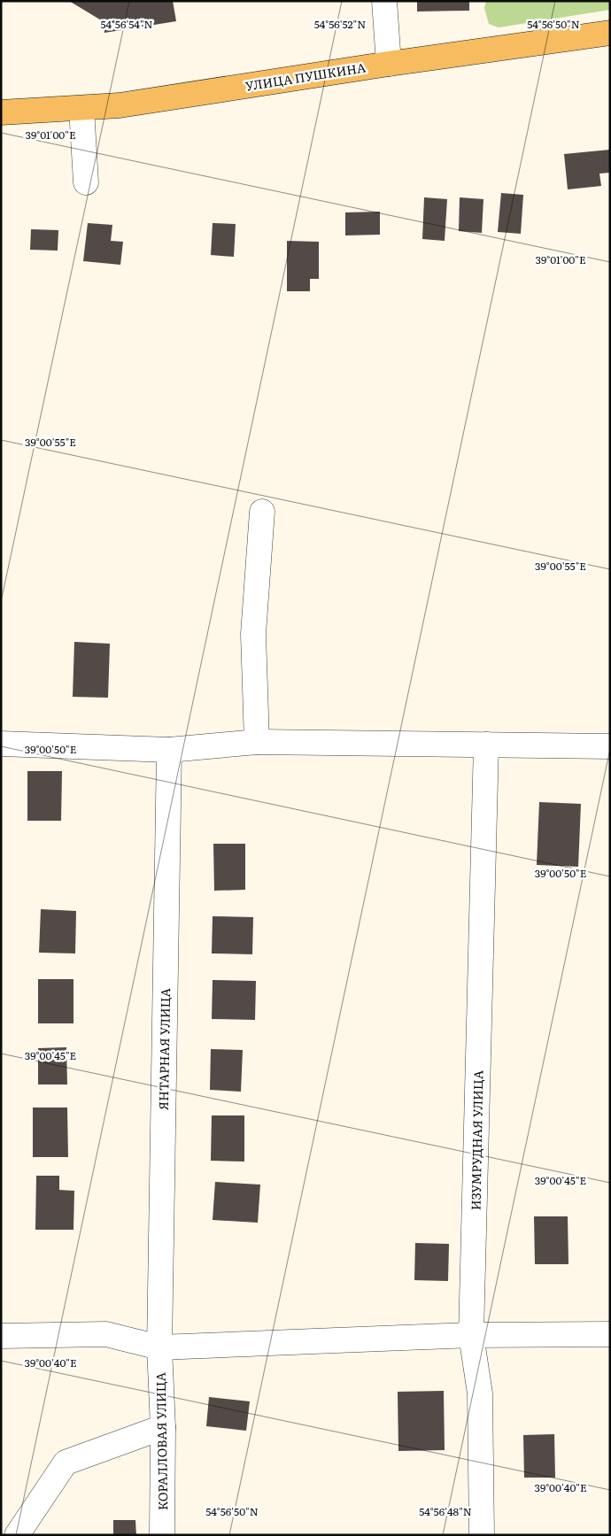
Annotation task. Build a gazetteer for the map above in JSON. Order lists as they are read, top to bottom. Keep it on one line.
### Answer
{"streets":{"main road":["УЛИЦА ПУШКИНА"],"street":["ЯНТАРНАЯ УЛИЦА","ИЗУМРУДНАЯ УЛИЦА","КОРАЛЛОВАЯ УЛИЦА"]},"crossings":[["ЯНТАРНАЯ УЛИЦА","КОРАЛЛОВАЯ УЛИЦА"]],"coordinates":["54°56'54\"N","54°56'52\"N","54°56'50\"N","39°01'00\"E","39°00'55\"E","39°00'50\"E","39°00'45\"E","39°00'40\"E","54°56'48\"N"]}
